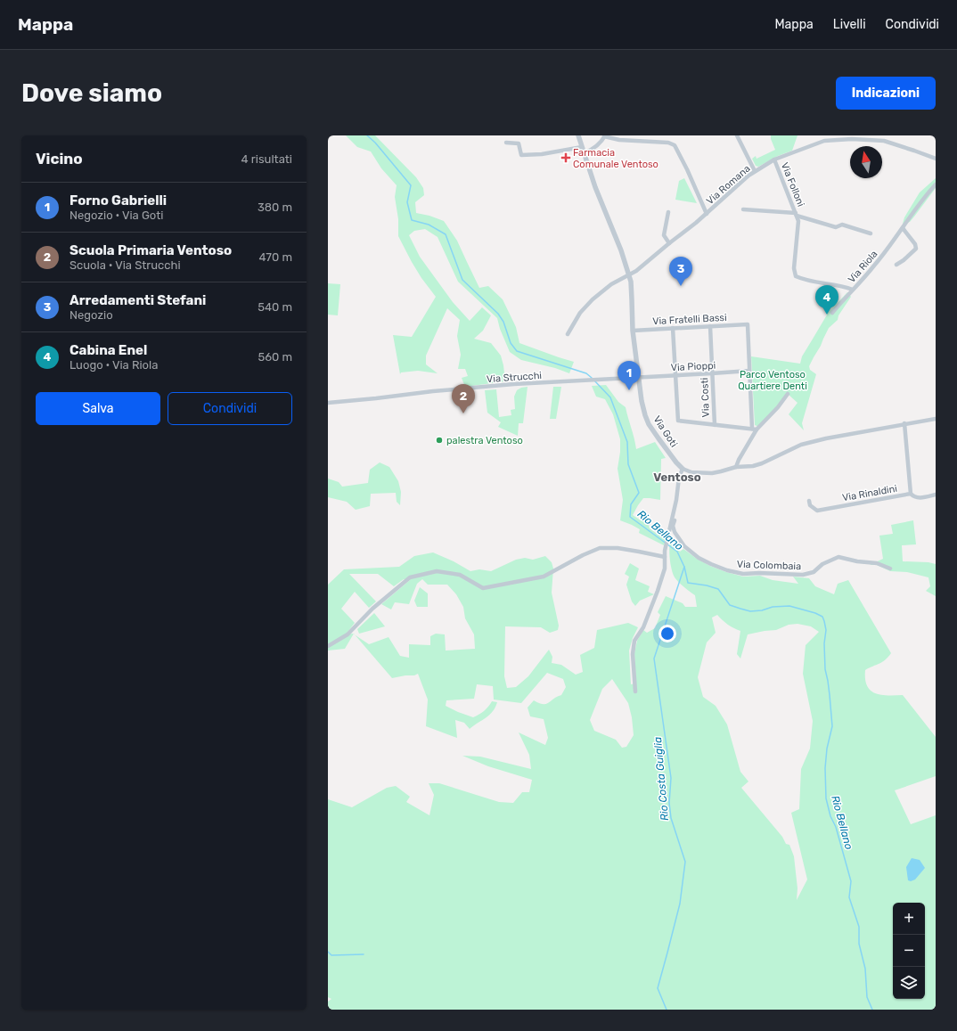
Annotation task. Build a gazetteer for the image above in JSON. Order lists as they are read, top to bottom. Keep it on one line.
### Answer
{"streets":{"street":["Via Romana","Via Folloni","Via Riola","Via Fratelli Bassi","Via Pioppi","Via Strucchi","Via Costi","Via Goti","Via Rinaldini","Via Colombaia"]},"crossings":[["Via Romana","Via Folloni"],["Via Romana","Via Goti"],["Via Folloni","Via Riola"],["Via Fratelli Bassi","Via Pioppi"],["Via Fratelli Bassi","Via Costi"],["Via Fratelli Bassi","Via Goti"],["Via Pioppi","Via Strucchi"],["Via Pioppi","Via Costi"],["Via Pioppi","Via Goti"],["Via Strucchi","Via Goti"],["Via Goti","Via Colombaia"]],"districts":["Ventoso"],"water":["Rio Bellano","Rio Costa Guiglia"],"parks":["Parco Ventoso Quartiere Denti"],"places":{"health":["Farmacia Comunale Ventoso"],"other":["palestra Ventoso"]},"north":"top","page":{"header":"Mappa","nav":["Mappa","Livelli","Condividi"],"buttons":["Indicazioni",["Salva","Condividi"]],"title":"Dove siamo","heading":["Vicino","4 risultati"],"list":[{"mark":"1","name":"Forno Gabrielli","note":"Negozio · Via Goti","value":"380 m"},{"mark":"2","name":"Scuola Primaria Ventoso","note":"Scuola · Via Strucchi","value":"470 m"},{"mark":"3","name":"Arredamenti Stefani","note":"Negozio","value":"540 m"},{"mark":"4","name":"Cabina Enel","note":"Luogo · Via Riola","value":"560 m"}],"pins":["3","4","1","2"],"map_buttons":["+","−"]}}
